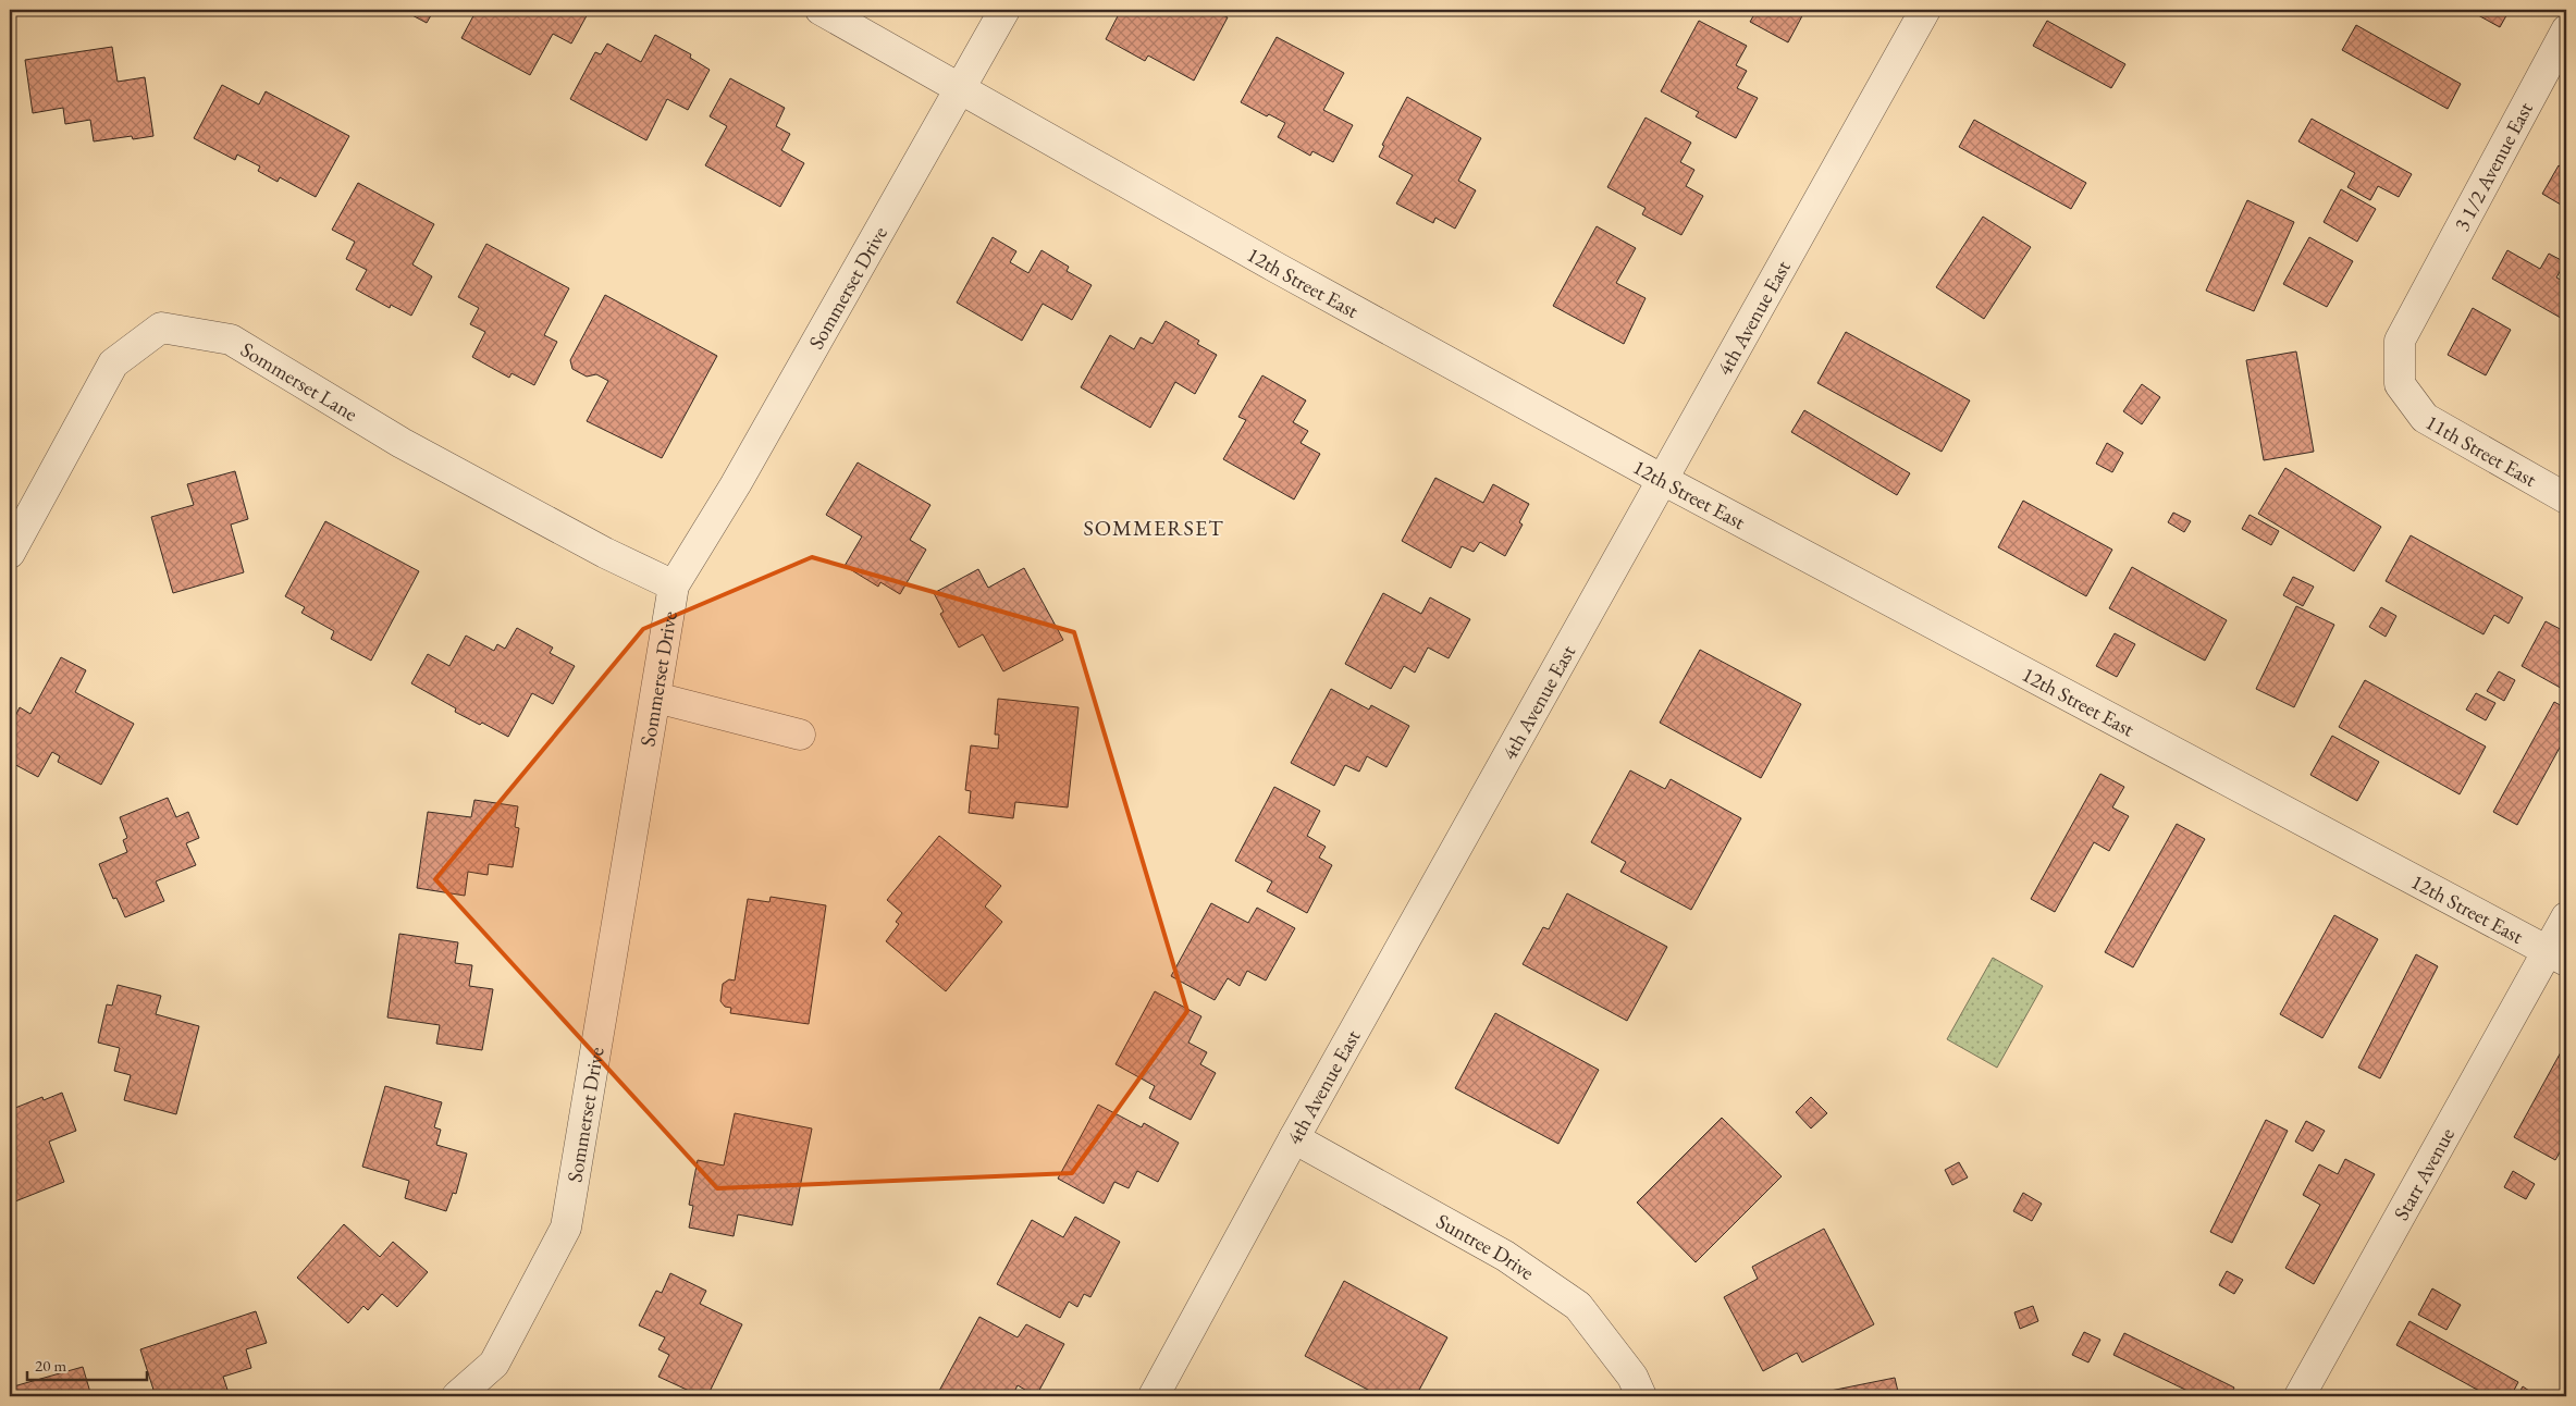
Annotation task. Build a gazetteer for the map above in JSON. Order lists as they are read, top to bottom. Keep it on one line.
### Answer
{"streets":{"street":["3 1/2 Avenue East","12th Street East","Sommerset Drive","4th Avenue East","Sommerset Lane","11th Street East","Starr Avenue","Suntree Drive"]},"crossings":[["3 1/2 Avenue East","11th Street East"],["12th Street East","Sommerset Drive"],["12th Street East","4th Avenue East"],["12th Street East","Starr Avenue"],["Sommerset Drive","Sommerset Lane"],["4th Avenue East","Suntree Drive"]],"districts":["SOMMERSET"],"scale_bar":"20 m"}
